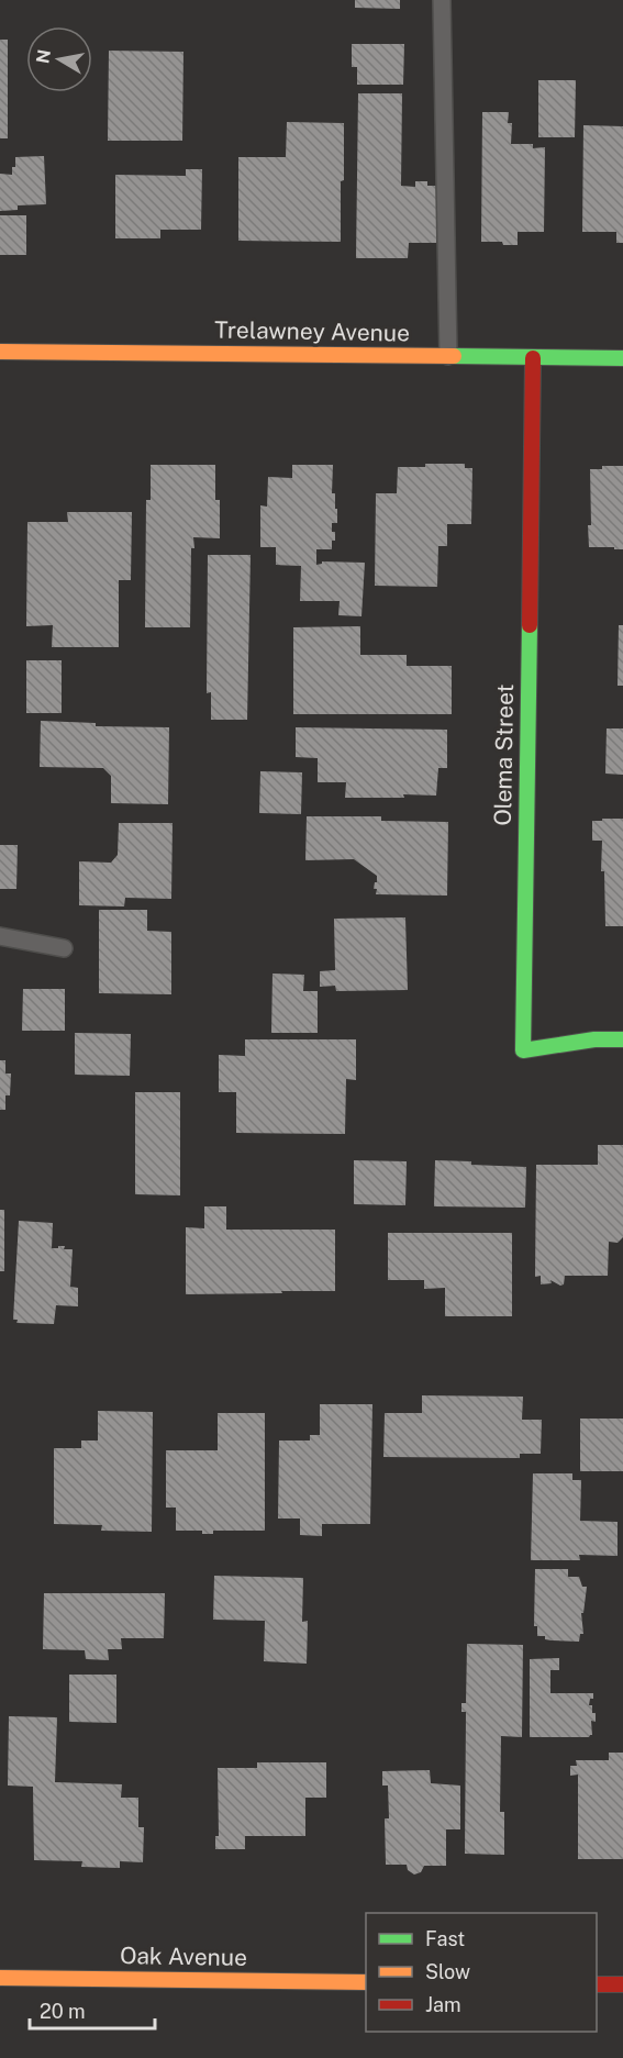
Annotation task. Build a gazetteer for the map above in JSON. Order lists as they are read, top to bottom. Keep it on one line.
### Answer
{"streets":{"street":["Trelawney Avenue","Olema Street","Oak Avenue"]},"crossings":[["Trelawney Avenue","Olema Street"]],"legend":["Fast","Slow","Jam"],"scale_bar":"20 m","north":"left"}
